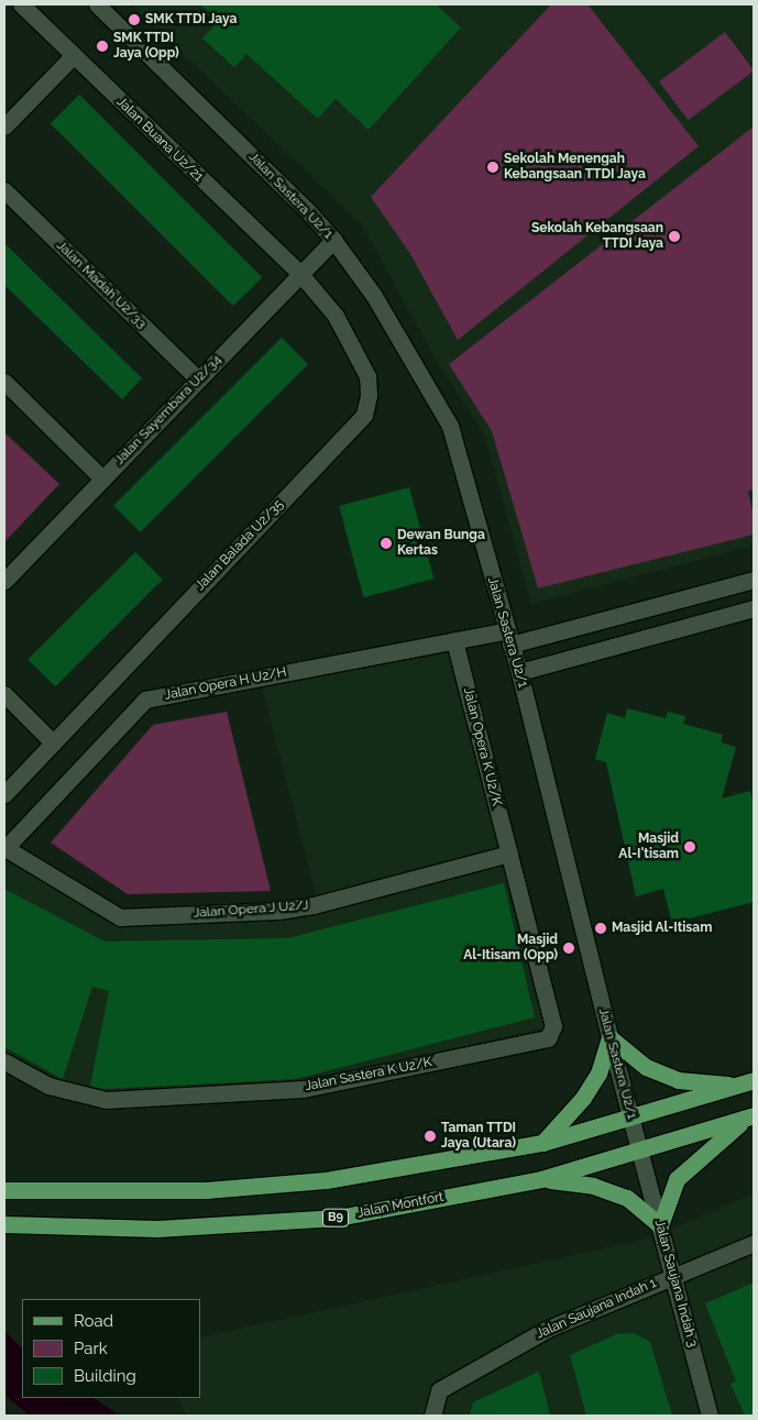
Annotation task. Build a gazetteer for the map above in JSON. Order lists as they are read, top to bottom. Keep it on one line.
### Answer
{"streets":{"main road":["Jalan Montfort","B9"],"street":["Jalan Buana U2/21","Jalan Sastera U2/1","Jalan Madah U2/33","Jalan Sayembara U2/34","Jalan Balada U2/35","Jalan Opera H U2/H","Jalan Opera K U2/K","Jalan Opera J U2/J","Jalan Sastera K U2/K","Jalan Saujana Indah 3","Jalan Saujana Indah 1"]},"crossings":[["Jalan Buana U2/21","Jalan Sayembara U2/34"],["Jalan Buana U2/21","Jalan Balada U2/35"],["Jalan Sastera U2/1","Jalan Sayembara U2/34"],["Jalan Sastera U2/1","Jalan Opera H U2/H"],["Jalan Sastera U2/1","Jalan Montfort"],["Jalan Sastera U2/1","Jalan Saujana Indah 3"],["Jalan Madah U2/33","Jalan Sayembara U2/34"],["Jalan Sayembara U2/34","Jalan Balada U2/35"],["Jalan Opera H U2/H","Jalan Opera K U2/K"],["Jalan Opera H U2/H","Jalan Opera J U2/J"],["Jalan Opera K U2/K","Jalan Opera J U2/J"],["Jalan Opera K U2/K","Jalan Sastera K U2/K"],["Jalan Opera J U2/J","Jalan Sastera K U2/K"],["Jalan Montfort","Jalan Saujana Indah 3"],["Jalan Saujana Indah 3","Jalan Saujana Indah 1"]],"places":["SMK TTDI Jaya","SMK TTDI Jaya (Opp)","Sekolah Menengah Kebangsaan TTDI Jaya","Sekolah Kebangsaan TTDI Jaya","Dewan Bunga Kertas","Masjid Al-I'tisam","Masjid Al-Itisam","Masjid Al-Itisam (Opp)","Taman TTDI Jaya (Utara)"],"legend":["Road","Park","Building"]}
